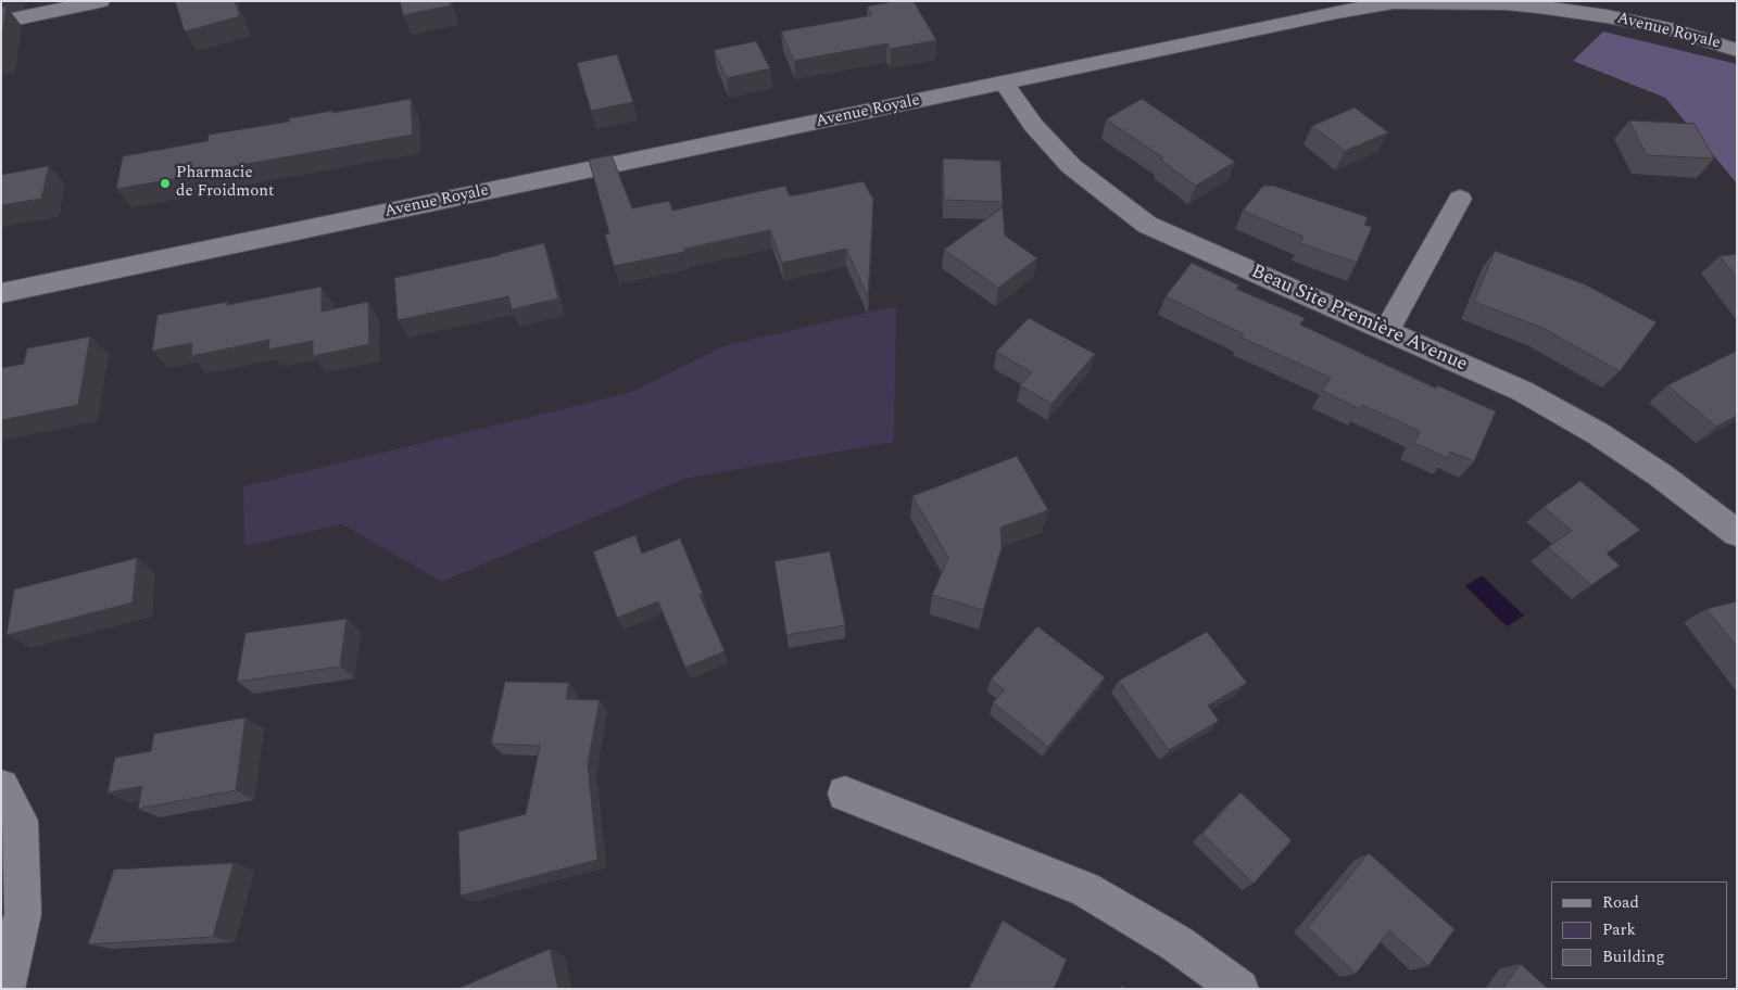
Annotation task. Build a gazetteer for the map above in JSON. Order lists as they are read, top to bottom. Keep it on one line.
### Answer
{"streets":{"street":["Avenue Royale","Beau Site Première Avenue"]},"crossings":[["Avenue Royale","Beau Site Première Avenue"]],"places":["Pharmacie de Froidmont"],"legend":["Road","Park","Building"]}
